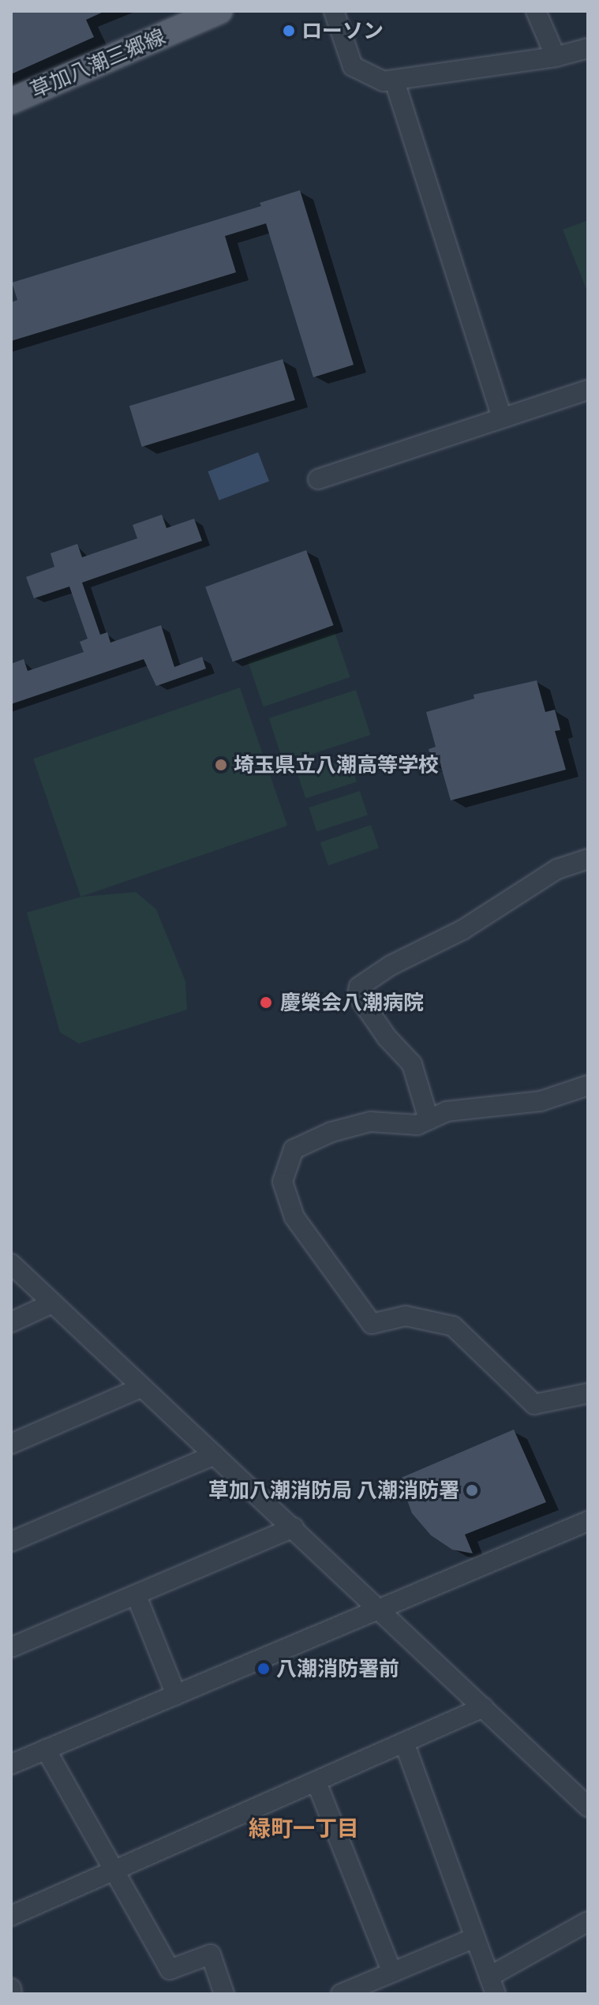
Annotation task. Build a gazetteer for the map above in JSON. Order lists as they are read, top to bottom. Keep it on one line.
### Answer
{"streets":{"main road":["草加八潮三郷線"]},"districts":["緑町一丁目"],"places":["ローソン","埼玉県立八潮高等学校","慶榮会八潮病院","草加八潮消防局 八潮消防署","八潮消防署前"]}
